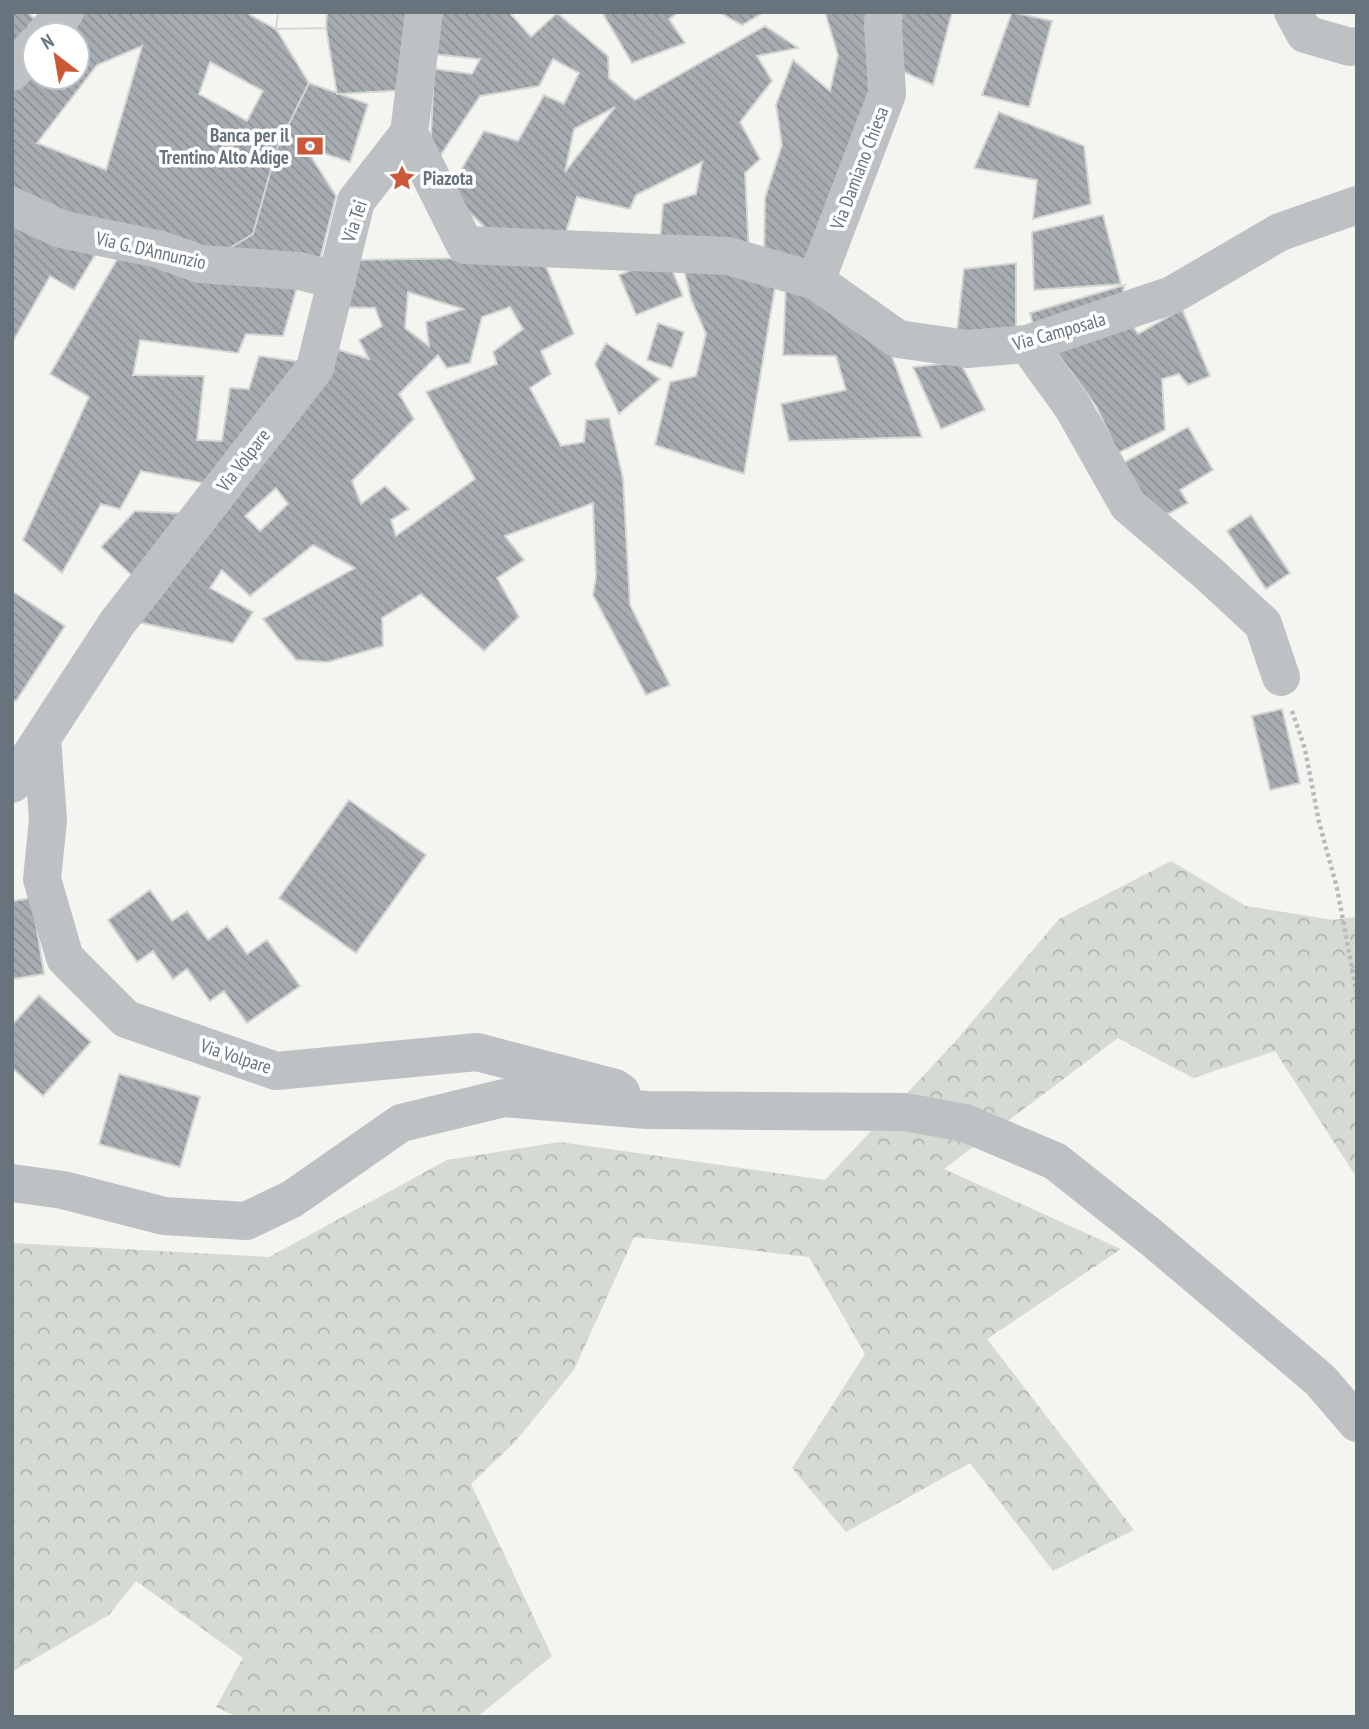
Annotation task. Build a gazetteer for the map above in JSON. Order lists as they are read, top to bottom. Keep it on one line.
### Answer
{"streets":{"street":["Via Damiano Chiesa","Via Tei","Via G. D'Annunzio","Via Camposala","Via Volpare"]},"crossings":[["Via Damiano Chiesa","Via Camposala"],["Via Tei","Via G. D'Annunzio"],["Via Tei","Via Camposala"],["Via Tei","Via Volpare"],["Via G. D'Annunzio","Via Volpare"]],"places":{"bank":["Banca per il Trentino Alto Adige"],"place":["Piazota"]},"north":"top left"}
